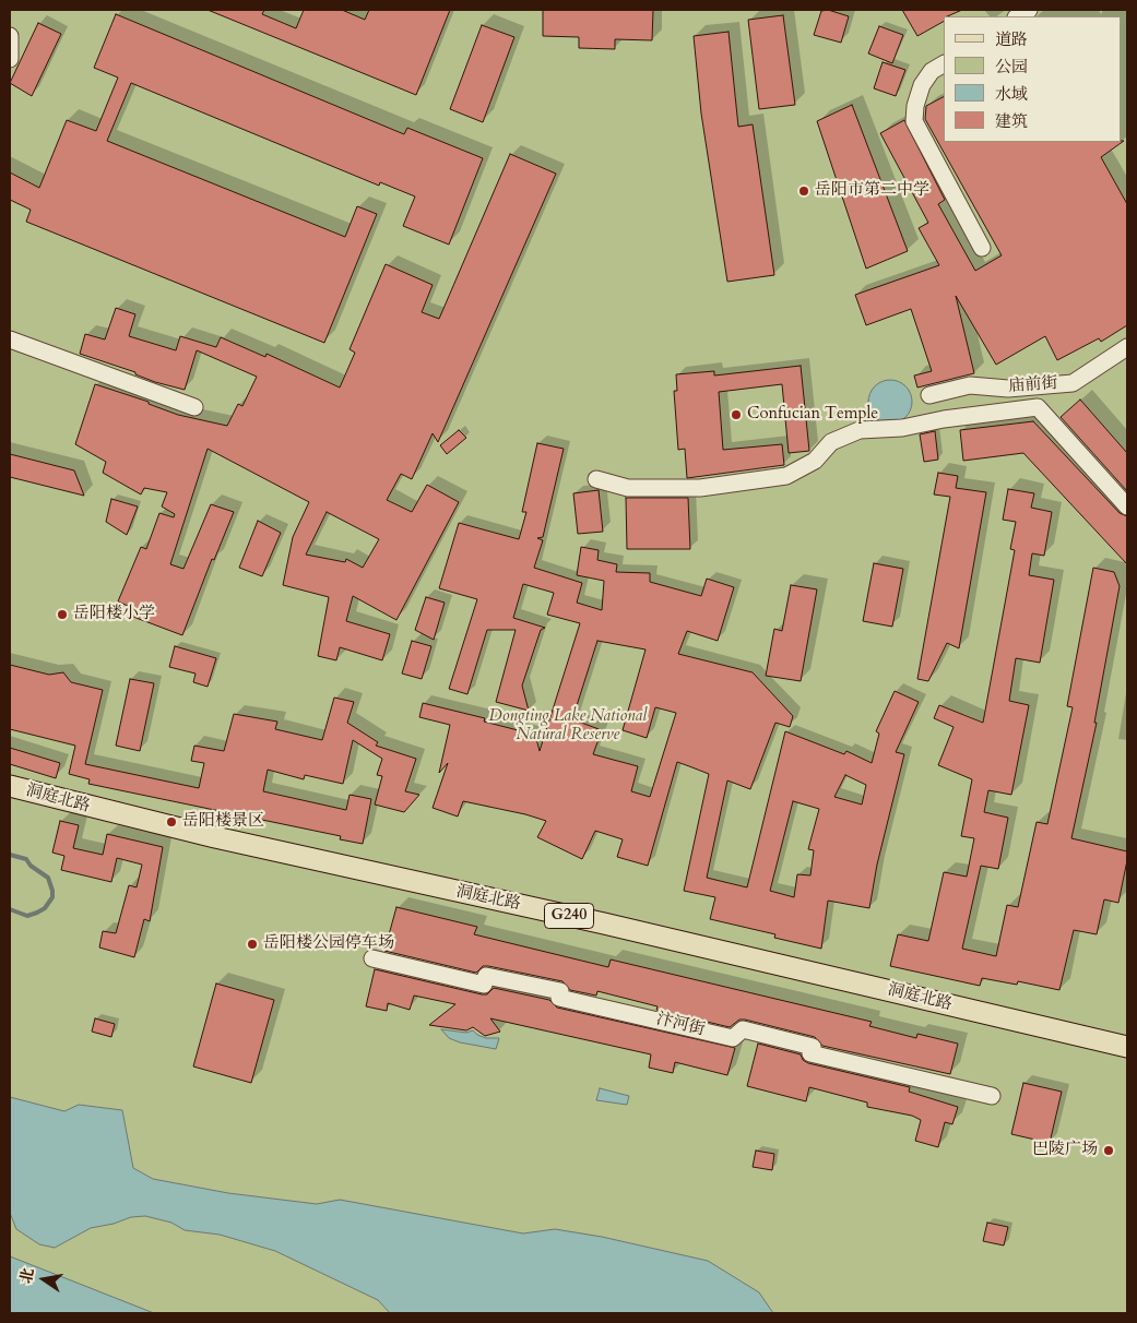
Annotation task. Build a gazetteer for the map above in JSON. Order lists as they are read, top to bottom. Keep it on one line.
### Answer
{"streets":{"main road":["洞庭北路","G240"],"street":["庙前街","汴河街"]},"parks":["Dongting Lake National Natural Reserve"],"places":["岳阳市第二中学","Confucian Temple","岳阳楼小学","岳阳楼景区","岳阳楼公园停车场","巴陵广场"],"legend":["道路","公园","水域","建筑"],"north":"left"}
